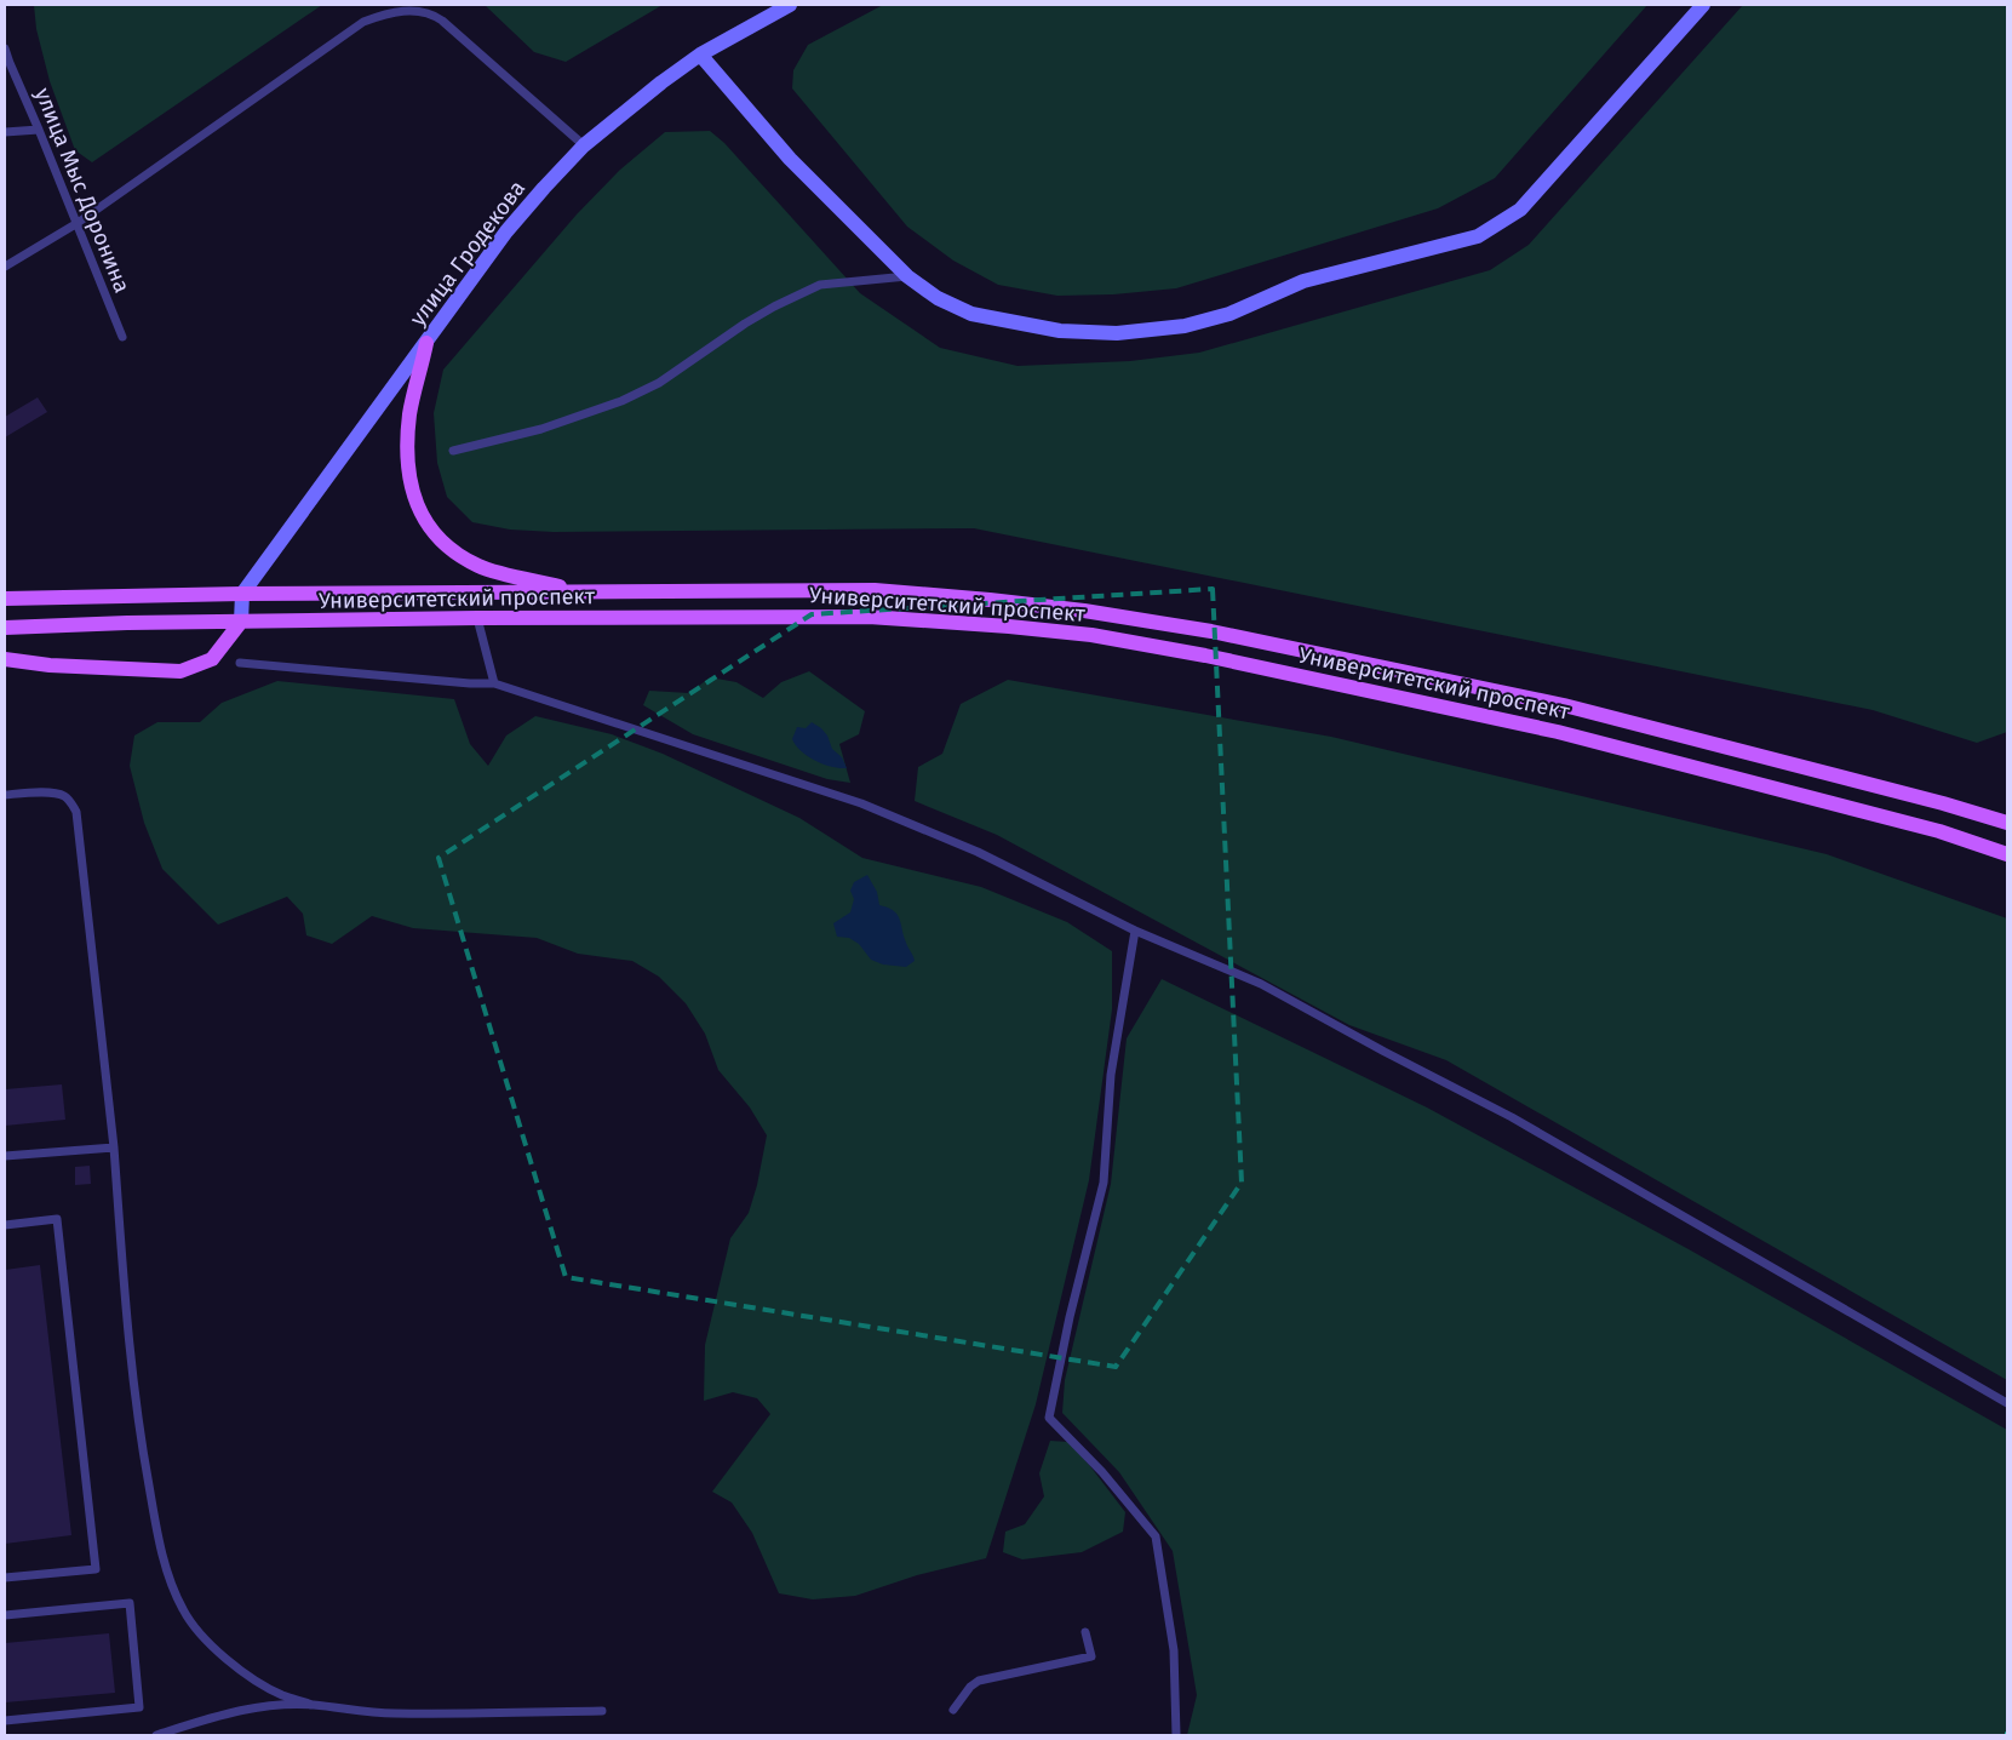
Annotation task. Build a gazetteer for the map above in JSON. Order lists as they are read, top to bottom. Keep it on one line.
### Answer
{"streets":{"main road":["улица Гродекова","Университетский проспект"],"lane":["улица Мыс Доронина"]},"crossings":[["улица Гродекова","Университетский проспект"]]}
